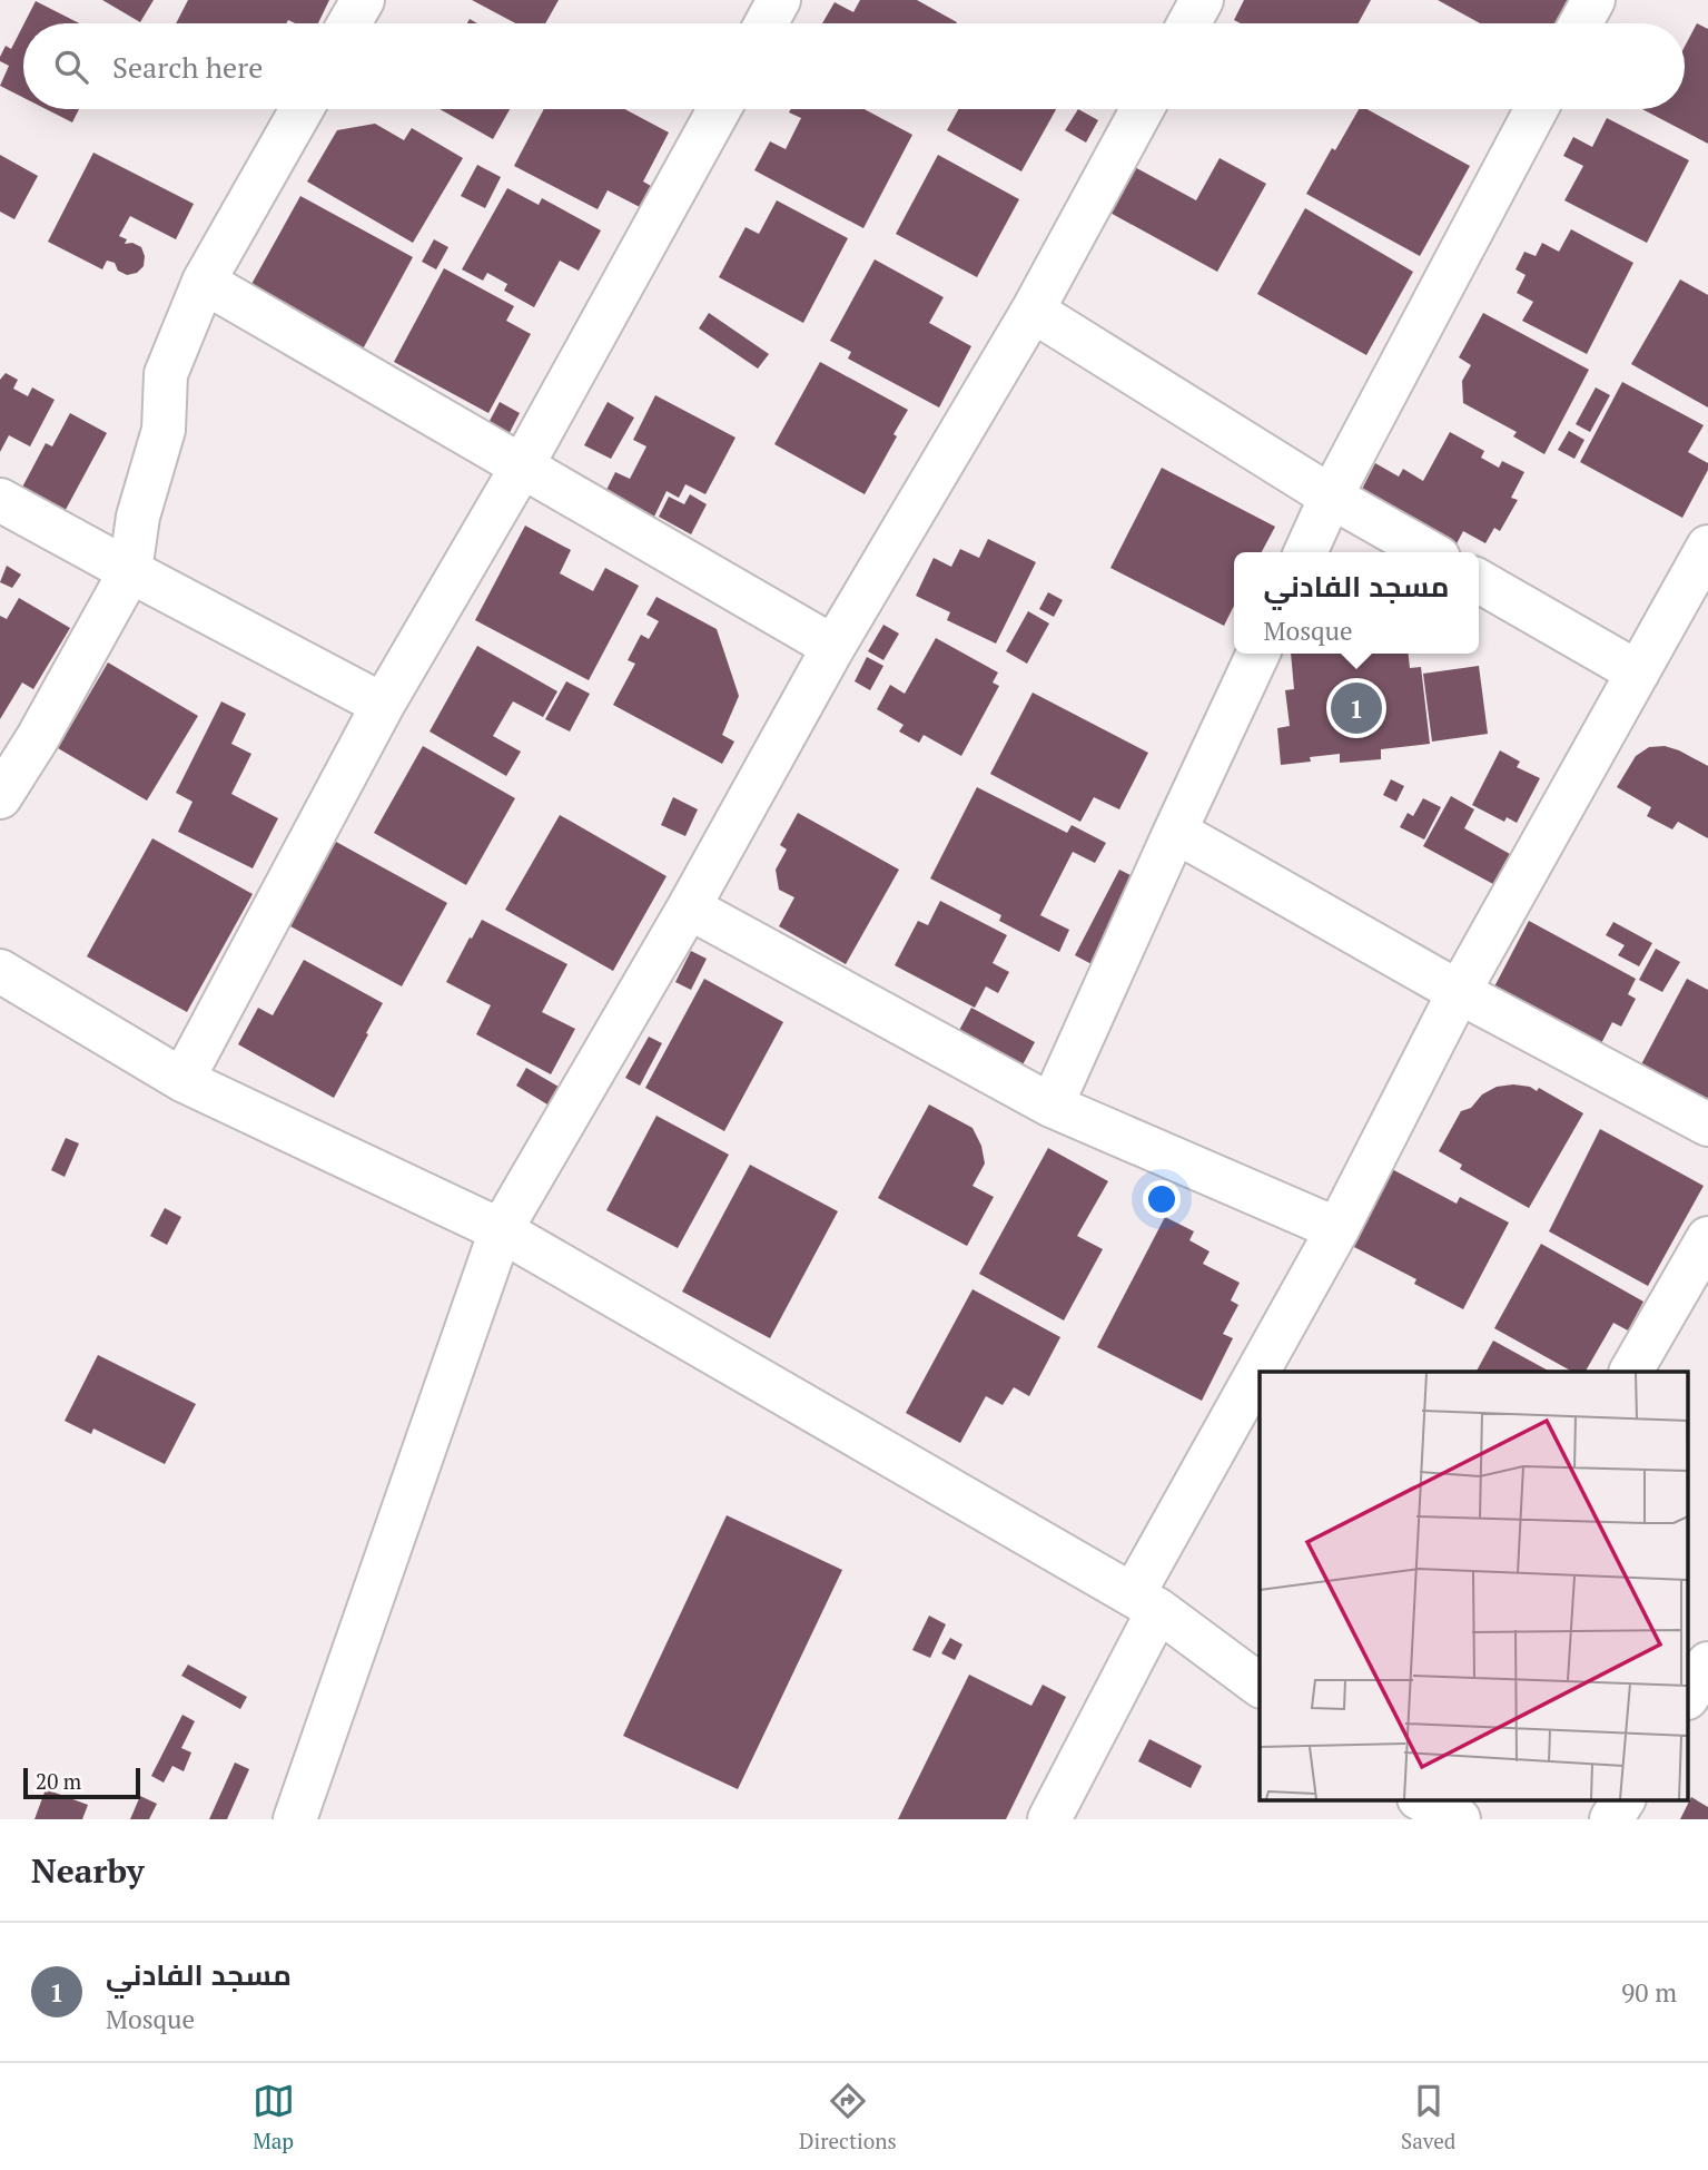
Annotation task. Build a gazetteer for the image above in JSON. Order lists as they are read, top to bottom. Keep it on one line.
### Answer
{"scale_bar":"20 m","page":{"search":"Search here","popup":["مسجد الفادني","Mosque"],"pins":"1","scale":"20 m","heading":"Nearby","list":[{"mark":"1","name":"مسجد الفادني","note":"Mosque","value":"90 m"}],"nav":["Map","Directions","Saved"]}}
